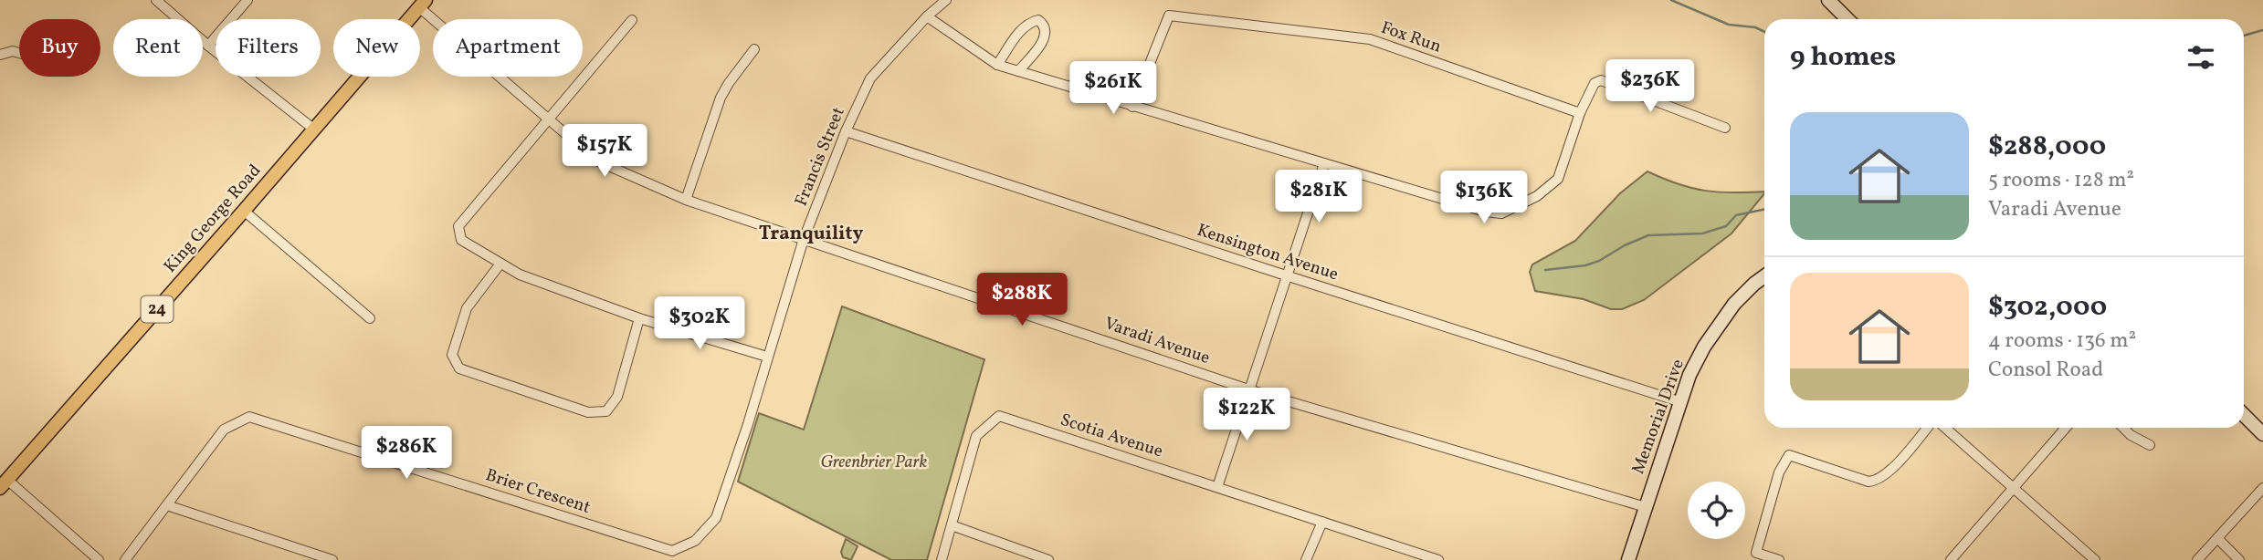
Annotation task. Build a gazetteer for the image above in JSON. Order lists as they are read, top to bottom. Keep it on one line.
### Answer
{"streets":{"main road":["King George Road","24","Memorial Drive"],"street":["Fox Run","Francis Street","Kensington Avenue","Varadi Avenue","Scotia Avenue","Brier Crescent"]},"crossings":[["Francis Street","Kensington Avenue"],["Francis Street","Varadi Avenue"],["Francis Street","Brier Crescent"],["King George Road","Varadi Avenue"],["Kensington Avenue","Memorial Drive"],["Varadi Avenue","Memorial Drive"]],"districts":["Tranquility"],"parks":["Greenbrier Park"],"page":{"chip":["Buy","Rent","Filters","New","Apartment"],"heading":"9 homes","price":["$236K","$261K","$157K","$281K","$136K","$288K","$302K","$122K","$286K"],"list":[{"name":"$288,000","note":"5 rooms · 128 m² · Varadi Avenue"},{"name":"$302,000","note":"4 rooms · 136 m² · Consol Road"}]}}
